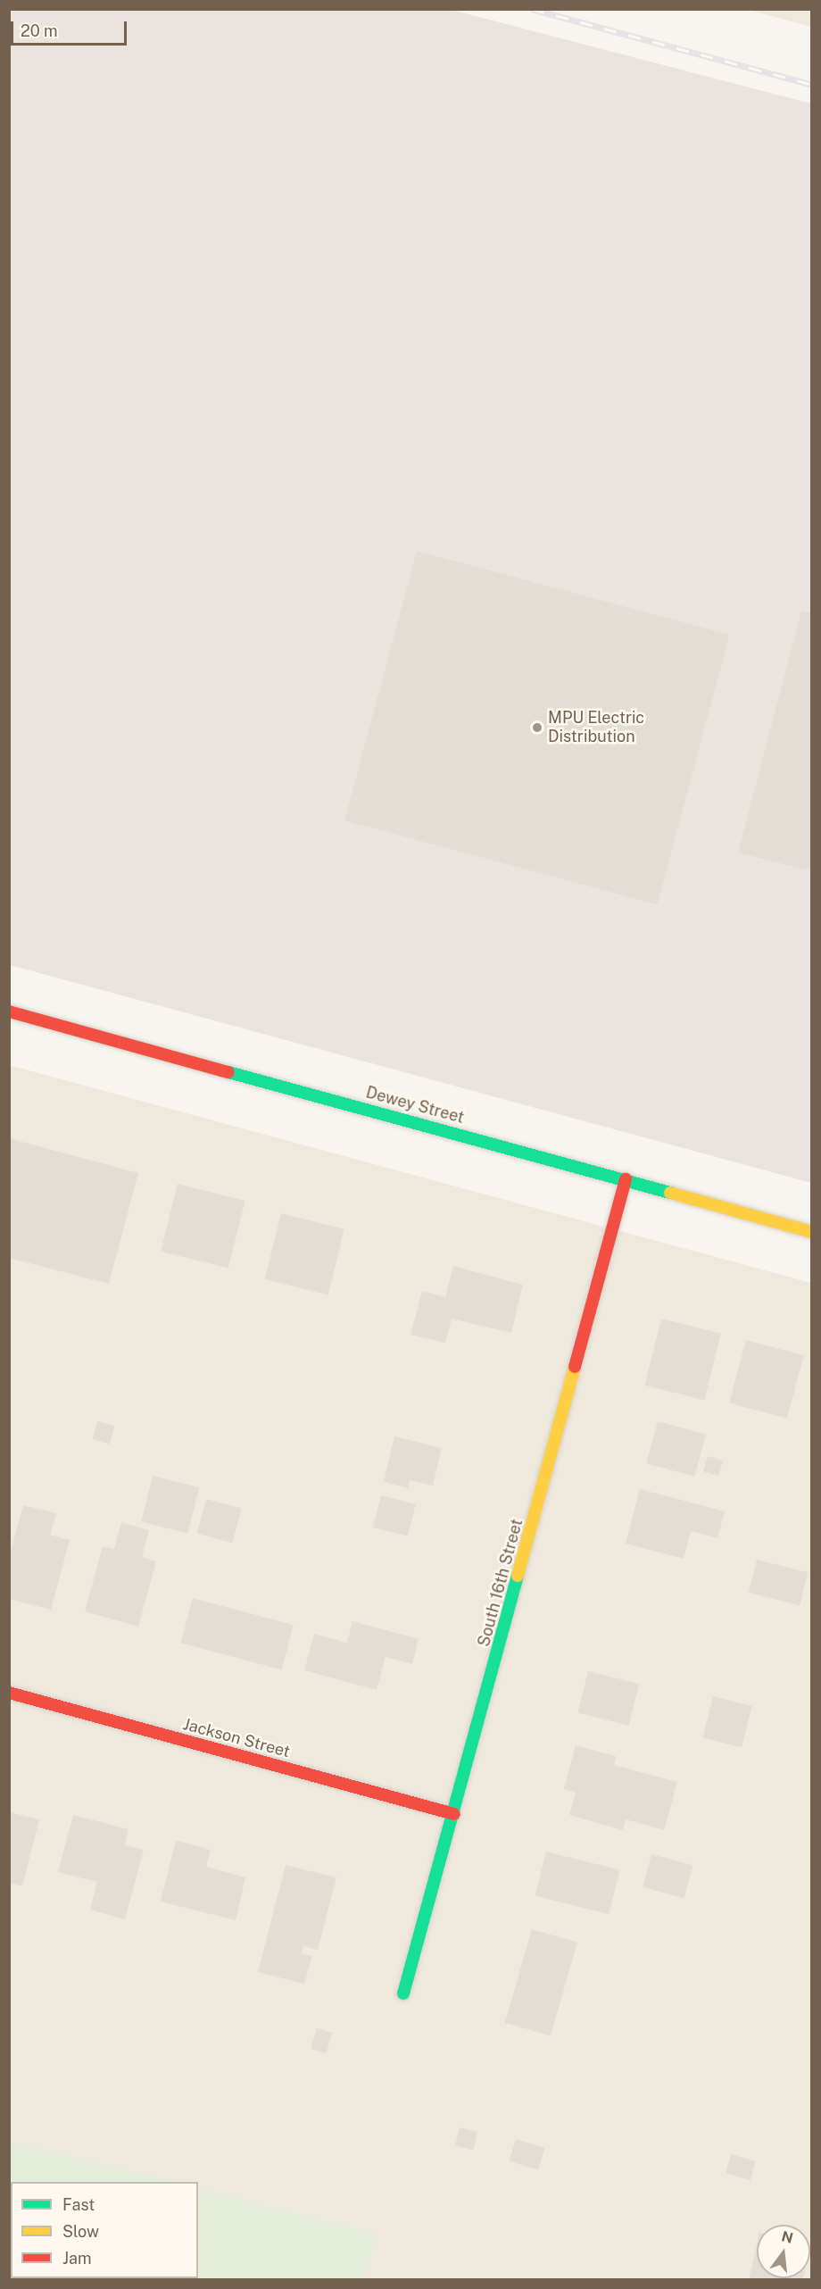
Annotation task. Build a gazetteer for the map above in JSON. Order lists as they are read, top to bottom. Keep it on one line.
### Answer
{"streets":{"street":["Dewey Street","South 16th Street","Jackson Street"]},"crossings":[["Dewey Street","South 16th Street"],["South 16th Street","Jackson Street"]],"places":["MPU Electric Distribution"],"legend":["Fast","Slow","Jam"],"scale_bar":"20 m","north":"top"}
